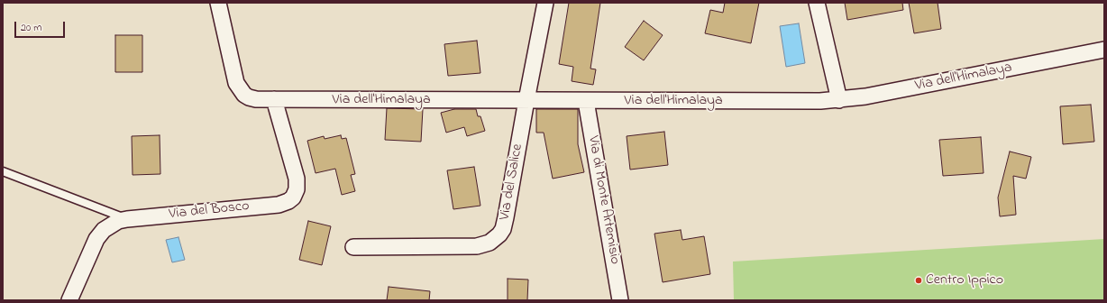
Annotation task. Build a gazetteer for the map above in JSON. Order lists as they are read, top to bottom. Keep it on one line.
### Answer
{"streets":{"street":["Via dell'Himalaya","Via del Salice","Via di Monte Artemisio","Via del Bosco"]},"crossings":[["Via dell'Himalaya","Via del Salice"],["Via dell'Himalaya","Via di Monte Artemisio"],["Via dell'Himalaya","Via del Bosco"]],"places":["Centro Ippico"],"scale_bar":"20 m"}
